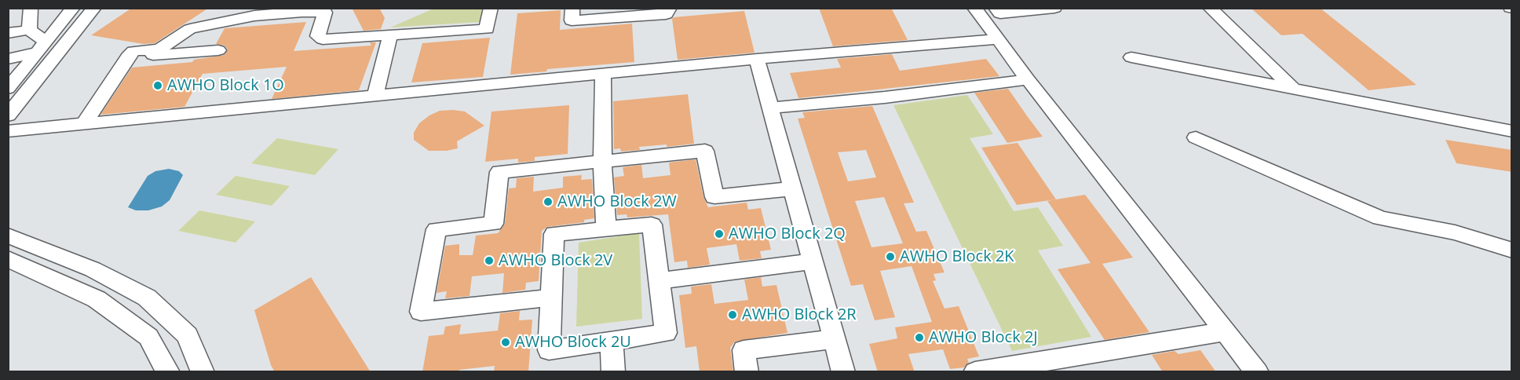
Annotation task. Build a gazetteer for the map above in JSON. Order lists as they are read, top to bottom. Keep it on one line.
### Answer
{"places":["AWHO Block 1O","AWHO Block 2W","AWHO Block 2Q","AWHO Block 2K","AWHO Block 2V","AWHO Block 2R","AWHO Block 2J","AWHO Block 2U"]}
